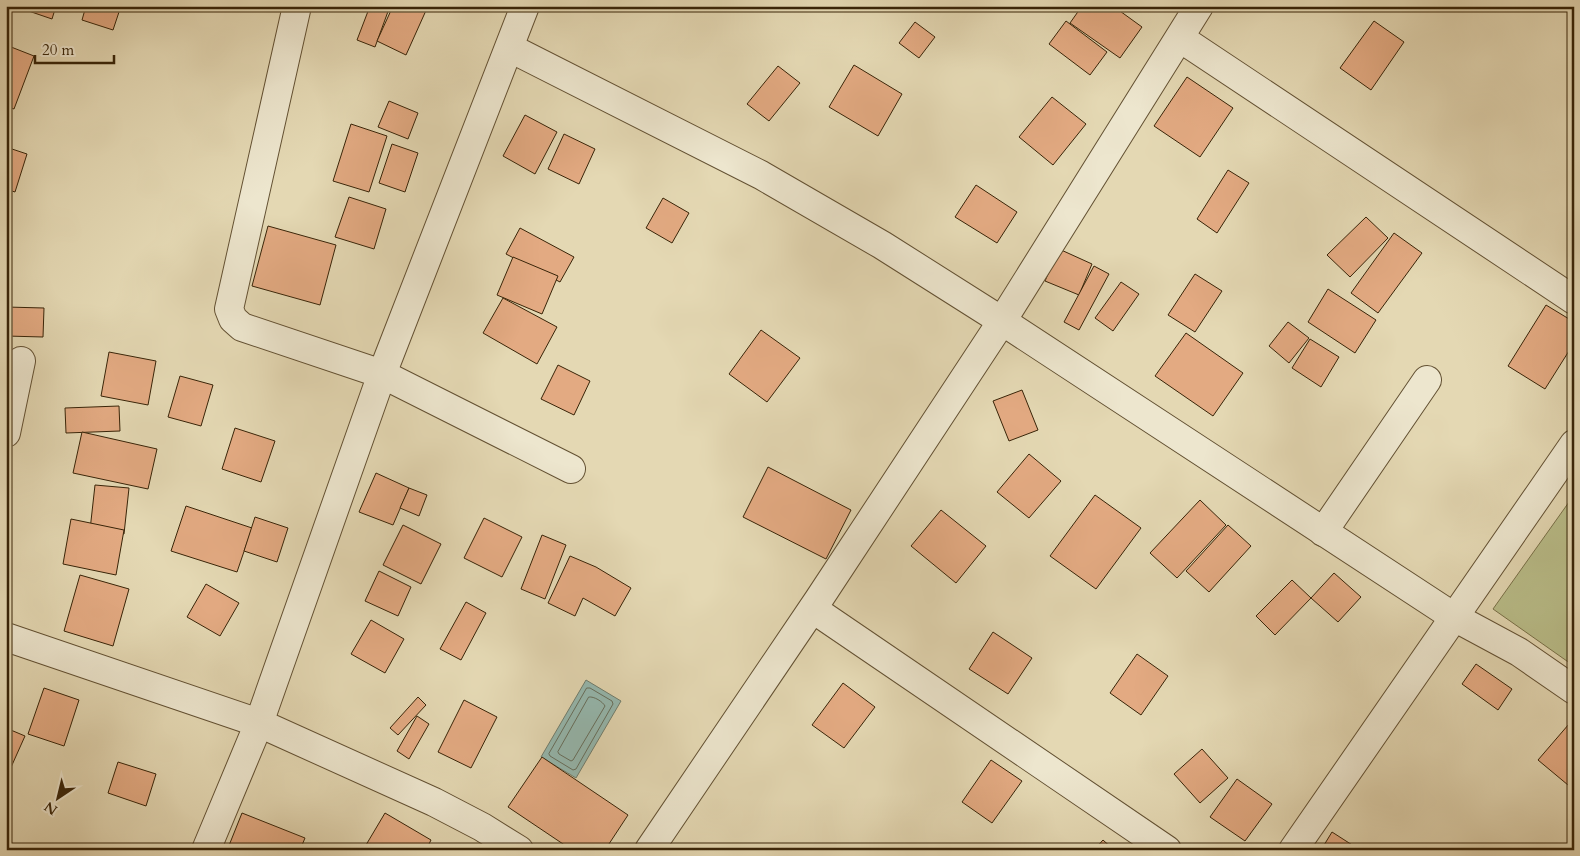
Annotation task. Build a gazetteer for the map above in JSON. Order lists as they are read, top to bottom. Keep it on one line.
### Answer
{"scale_bar":"20 m","north":"bottom left"}
